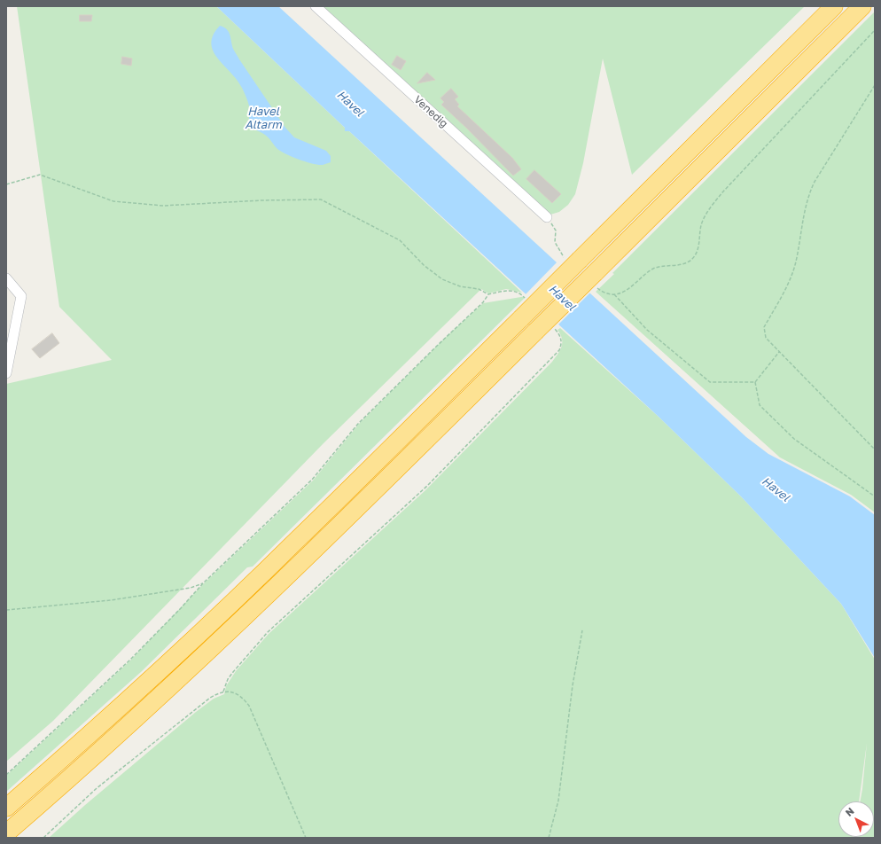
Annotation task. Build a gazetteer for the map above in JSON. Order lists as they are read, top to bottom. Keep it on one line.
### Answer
{"streets":{"street":["Venedig"]},"water":["Havel","Havel Altarm"],"north":"top left"}
